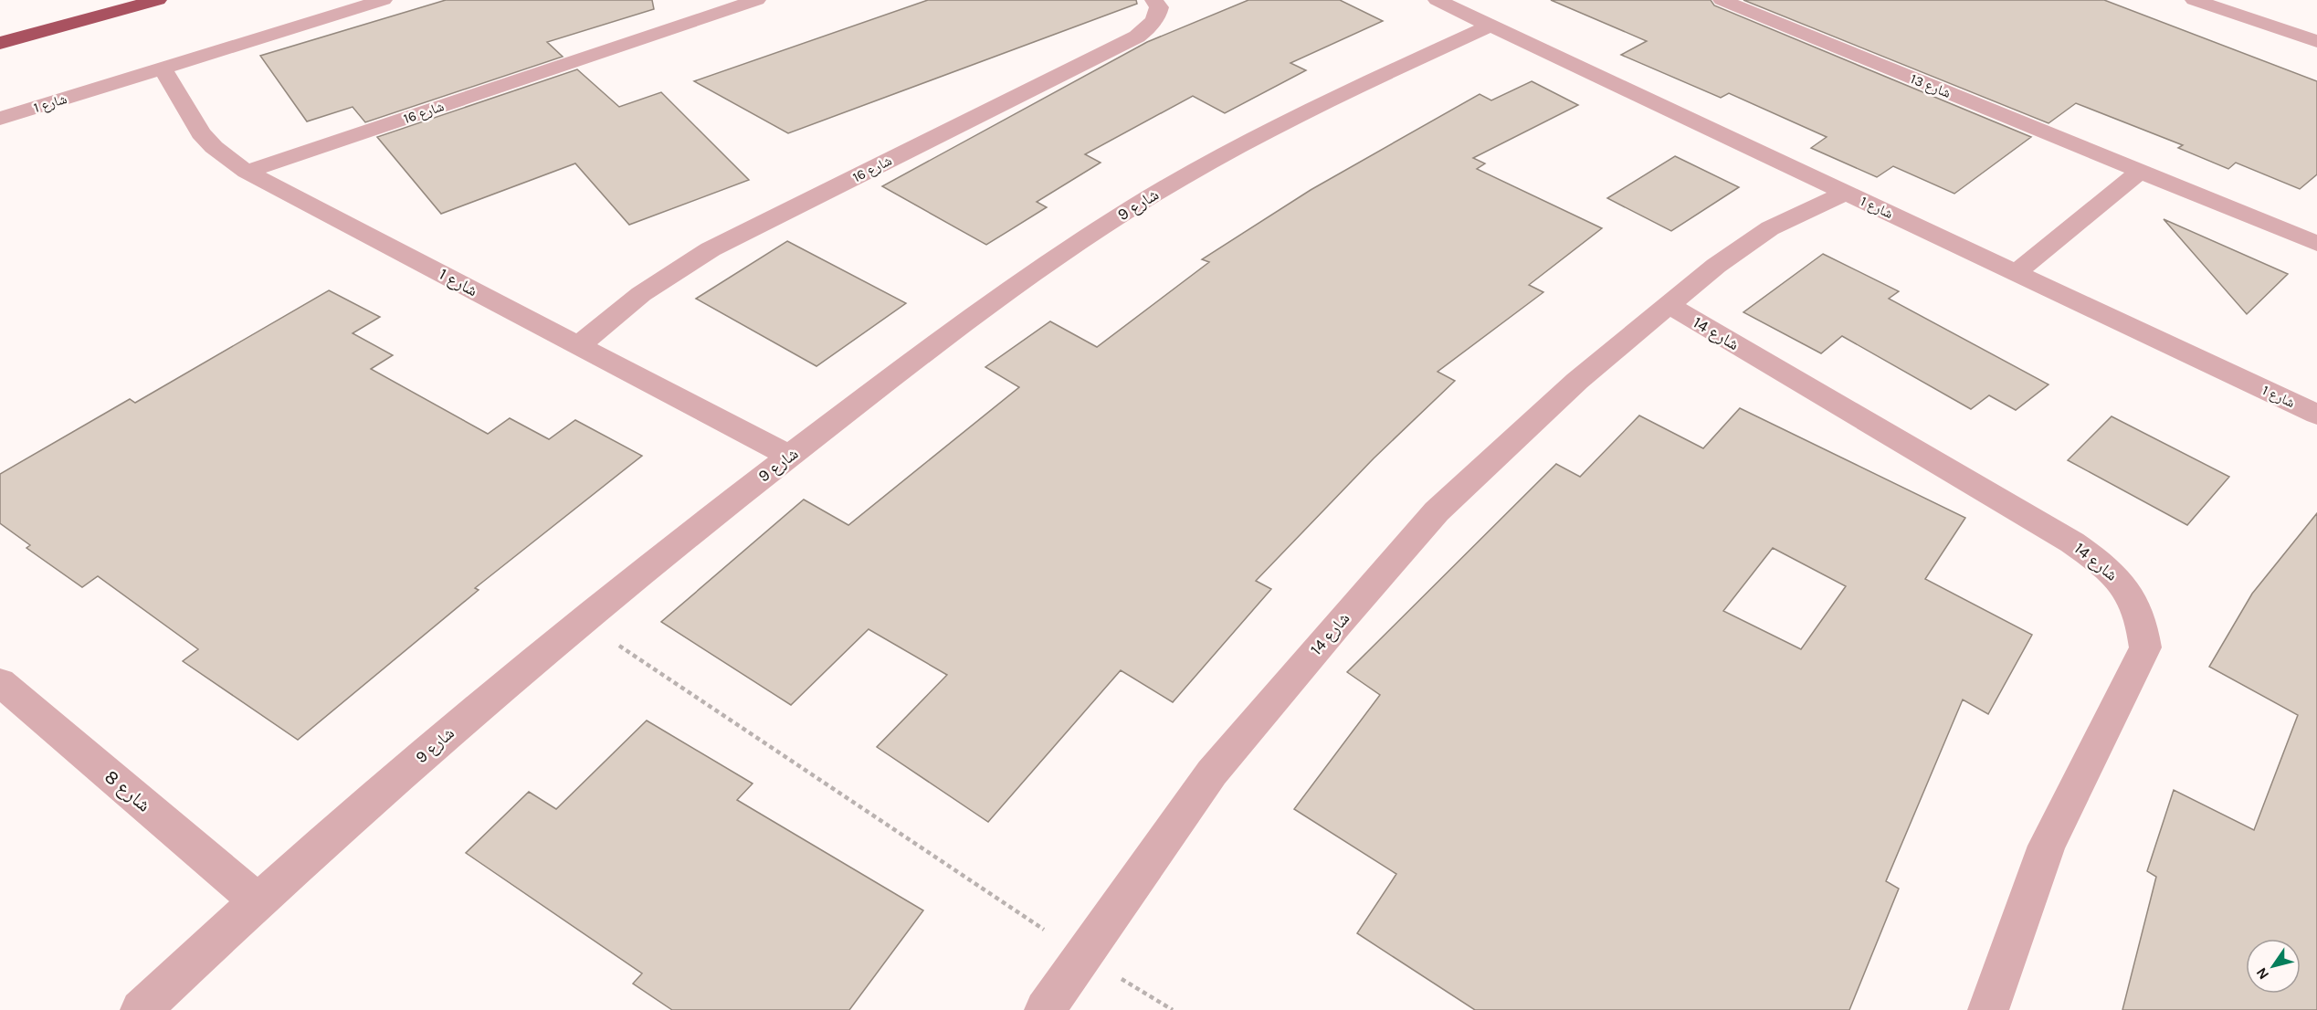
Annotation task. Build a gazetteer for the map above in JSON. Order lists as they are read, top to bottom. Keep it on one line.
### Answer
{"streets":{"street":["شارع 13","شارع 1","شارع 16","شارع 9","شارع 14","شارع 8"]},"crossings":[["شارع 1","شارع 16"],["شارع 1","شارع 9"],["شارع 1","شارع 14"],["شارع 9","شارع 8"]],"north":"bottom left"}
